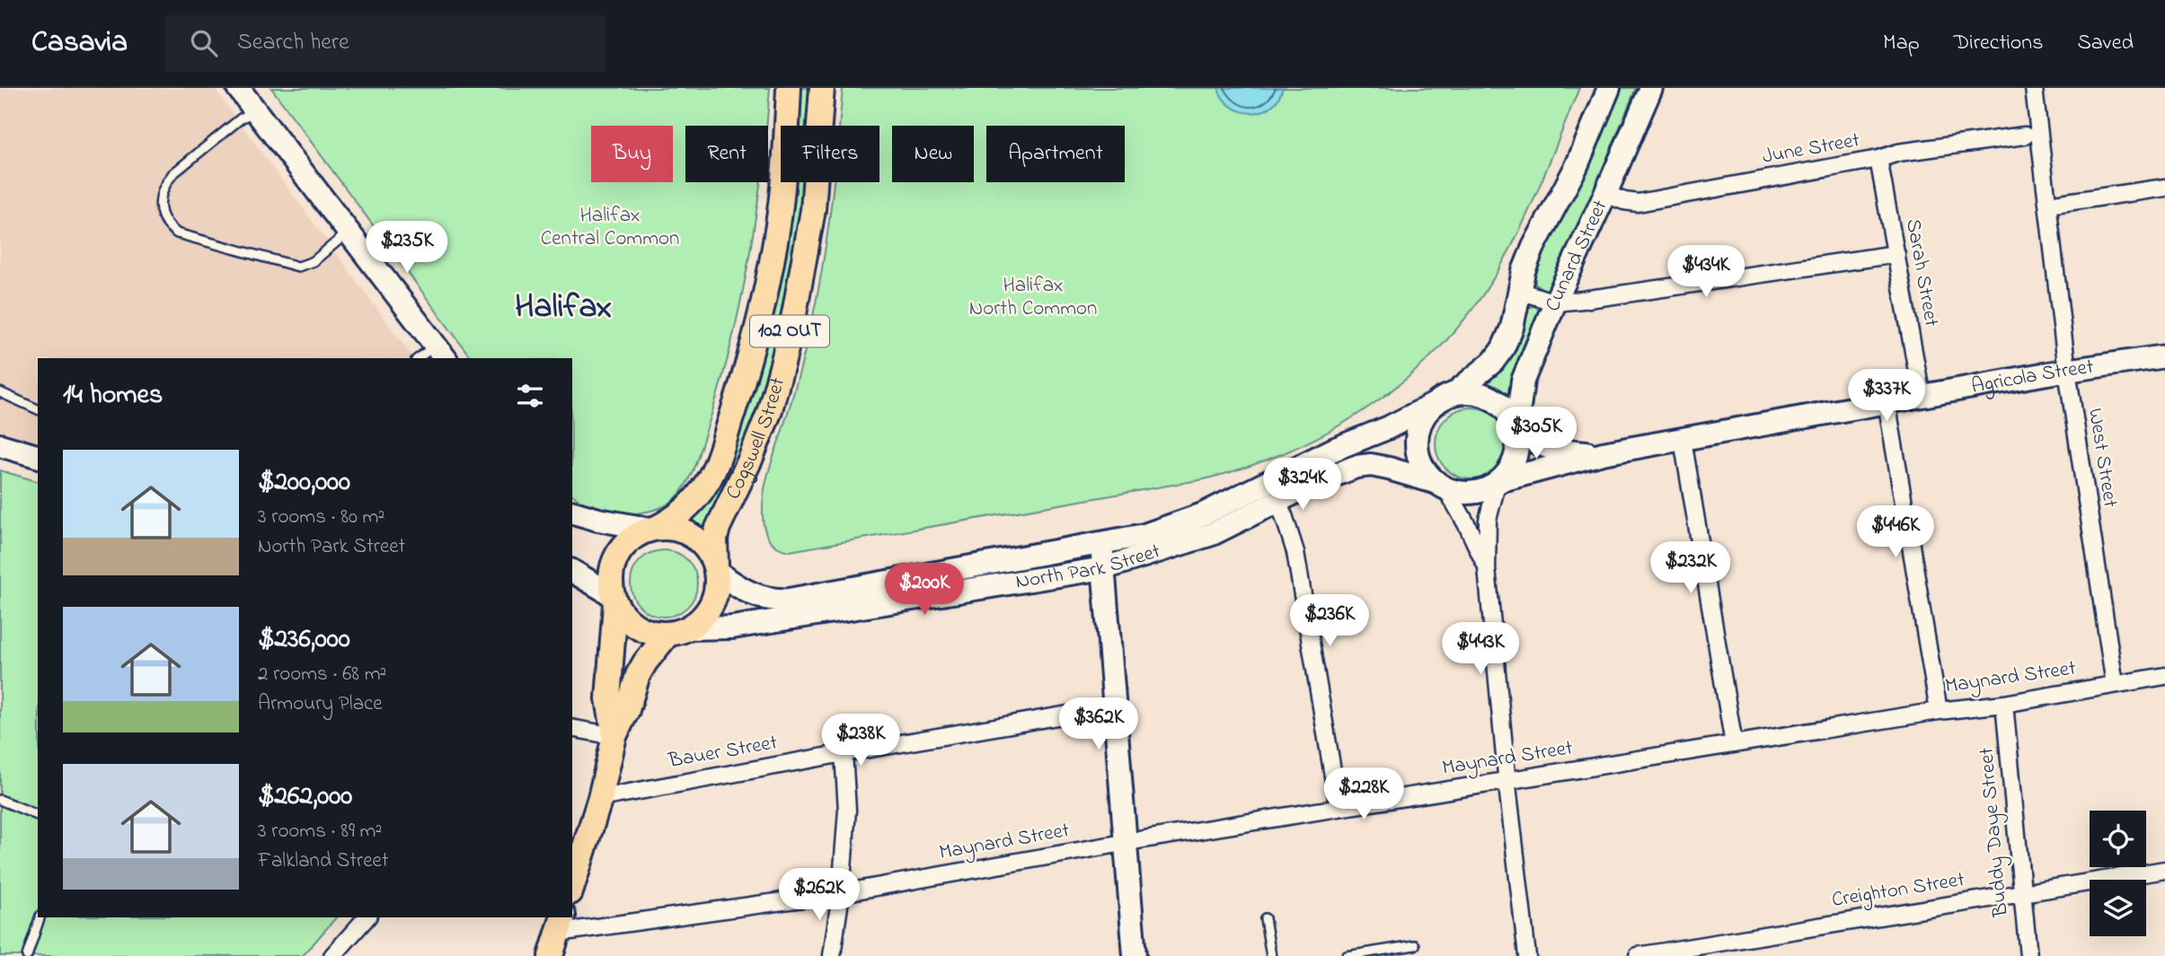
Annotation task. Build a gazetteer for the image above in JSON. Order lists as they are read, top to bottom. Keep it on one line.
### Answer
{"streets":{"main road":["Cunard Street","102 OUT","Agricola Street","Cogswell Street","North Park Street"],"street":["June Street","Sarah Street","West Street","Maynard Street","Bauer Street","Buddy Daye Street","Creighton Street"]},"crossings":[["June Street","Cunard Street"],["June Street","Sarah Street"],["Cunard Street","Agricola Street"],["Cunard Street","North Park Street"],["Sarah Street","Agricola Street"],["102 OUT","Cogswell Street"],["102 OUT","North Park Street"],["102 OUT","Bauer Street"],["Agricola Street","West Street"],["Agricola Street","North Park Street"],["Cogswell Street","North Park Street"],["West Street","Maynard Street"],["Maynard Street","Buddy Daye Street"],["Buddy Daye Street","Creighton Street"]],"districts":["Halifax"],"parks":["Halifax Central Common","Halifax North Common"],"page":{"header":"Casavia","search":"Search here","nav":["Map","Directions","Saved"],"chip":["Buy","Rent","Filters","New","Apartment"],"price":["$235K","$434K","$337K","$305K","$324K","$446K","$232K","$200K","$236K","$443K","$362K","$238K","$228K","$262K"],"heading":"14 homes","list":[{"name":"$200,000","note":"3 rooms · 80 m² · North Park Street"},{"name":"$236,000","note":"2 rooms · 68 m² · Armoury Place"},{"name":"$262,000","note":"3 rooms · 89 m² · Falkland Street"}]}}
